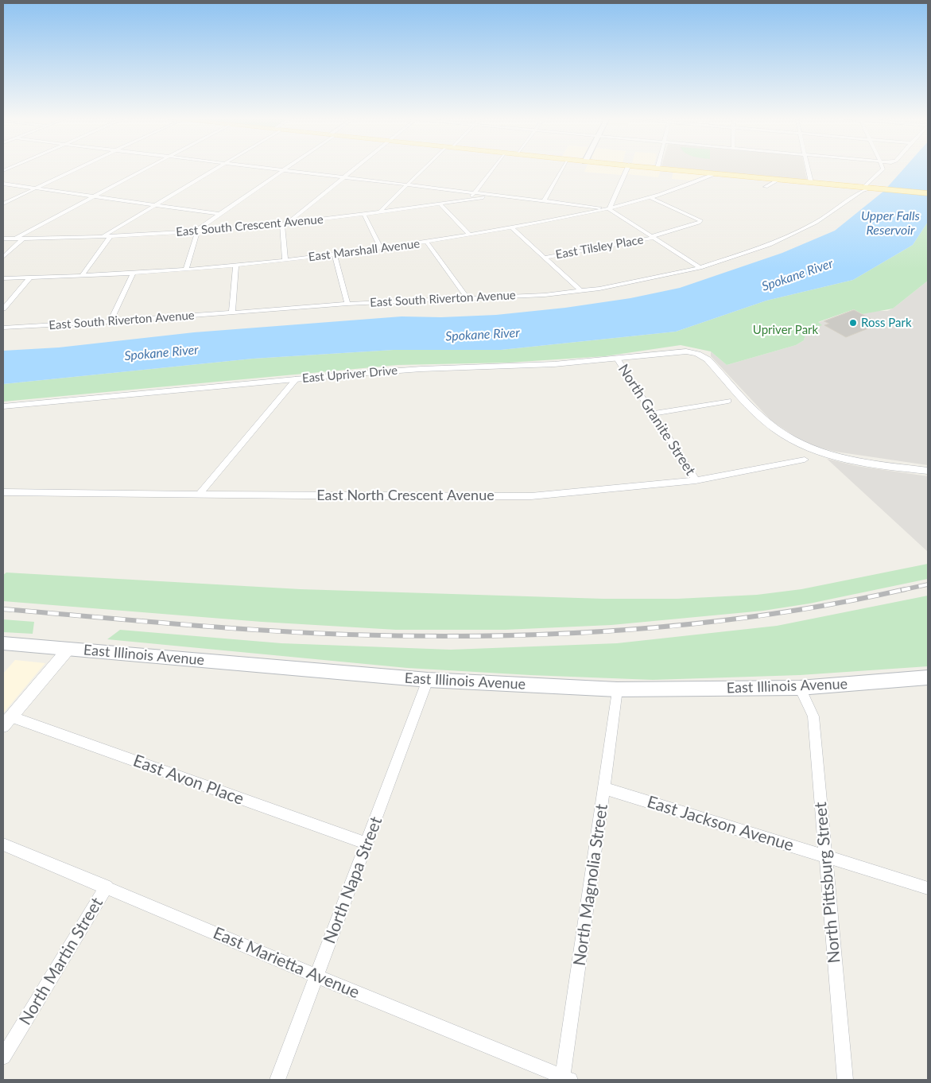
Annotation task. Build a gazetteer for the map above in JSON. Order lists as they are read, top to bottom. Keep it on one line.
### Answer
{"streets":{"main road":["East Illinois Avenue"],"street":["East South Crescent Avenue","East Tilsley Place","East Marshall Avenue","East South Riverton Avenue","East Upriver Drive","North Granite Street","East North Crescent Avenue","East Avon Place","East Jackson Avenue","North Napa Street","North Pittsburg Street","North Magnolia Street","North Martin Street","East Marietta Avenue"]},"crossings":[["East Tilsley Place","East Marshall Avenue"],["East Upriver Drive","North Granite Street"],["North Granite Street","East North Crescent Avenue"],["East Illinois Avenue","North Napa Street"],["East Illinois Avenue","North Pittsburg Street"],["East Illinois Avenue","North Magnolia Street"],["East Avon Place","North Napa Street"],["East Jackson Avenue","North Pittsburg Street"],["East Jackson Avenue","North Magnolia Street"],["North Napa Street","East Marietta Avenue"],["North Magnolia Street","East Marietta Avenue"],["North Martin Street","East Marietta Avenue"]],"water":["Upper Falls Reservoir","Spokane River"],"parks":["Upriver Park"],"places":["Ross Park"]}
